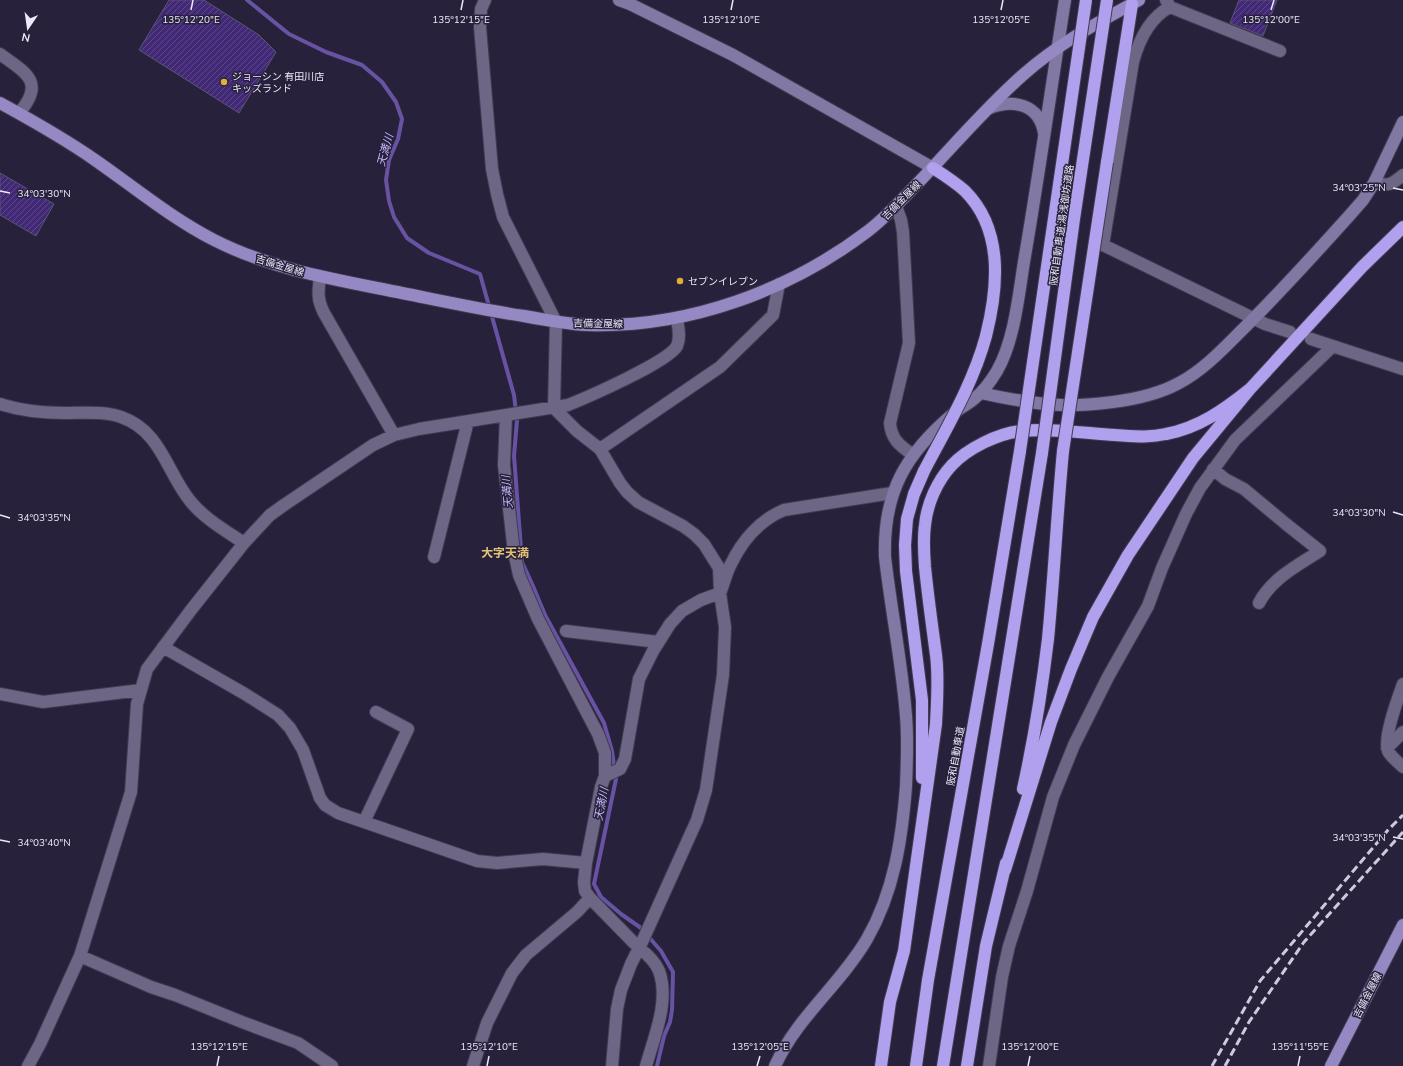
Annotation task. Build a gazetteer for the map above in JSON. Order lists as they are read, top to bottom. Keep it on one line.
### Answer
{"streets":{"highway":["阪和自動車道;湯浅御坊道路","阪和自動車道"],"main road":["吉備金屋線"]},"crossings":[["阪和自動車道;湯浅御坊道路","阪和自動車道"]],"districts":["大字天満"],"water":["天満川"],"places":["ジョーシン 有田川店 キッズランド","セブンイレブン"],"north":"bottom","coordinates":["135°12'20\"E","135°12'15\"E","135°12'10\"E","135°12'05\"E","135°12'00\"E","34°03'25\"N","34°03'30\"N","34°03'35\"N","34°03'40\"N","135°11'55\"E"]}
